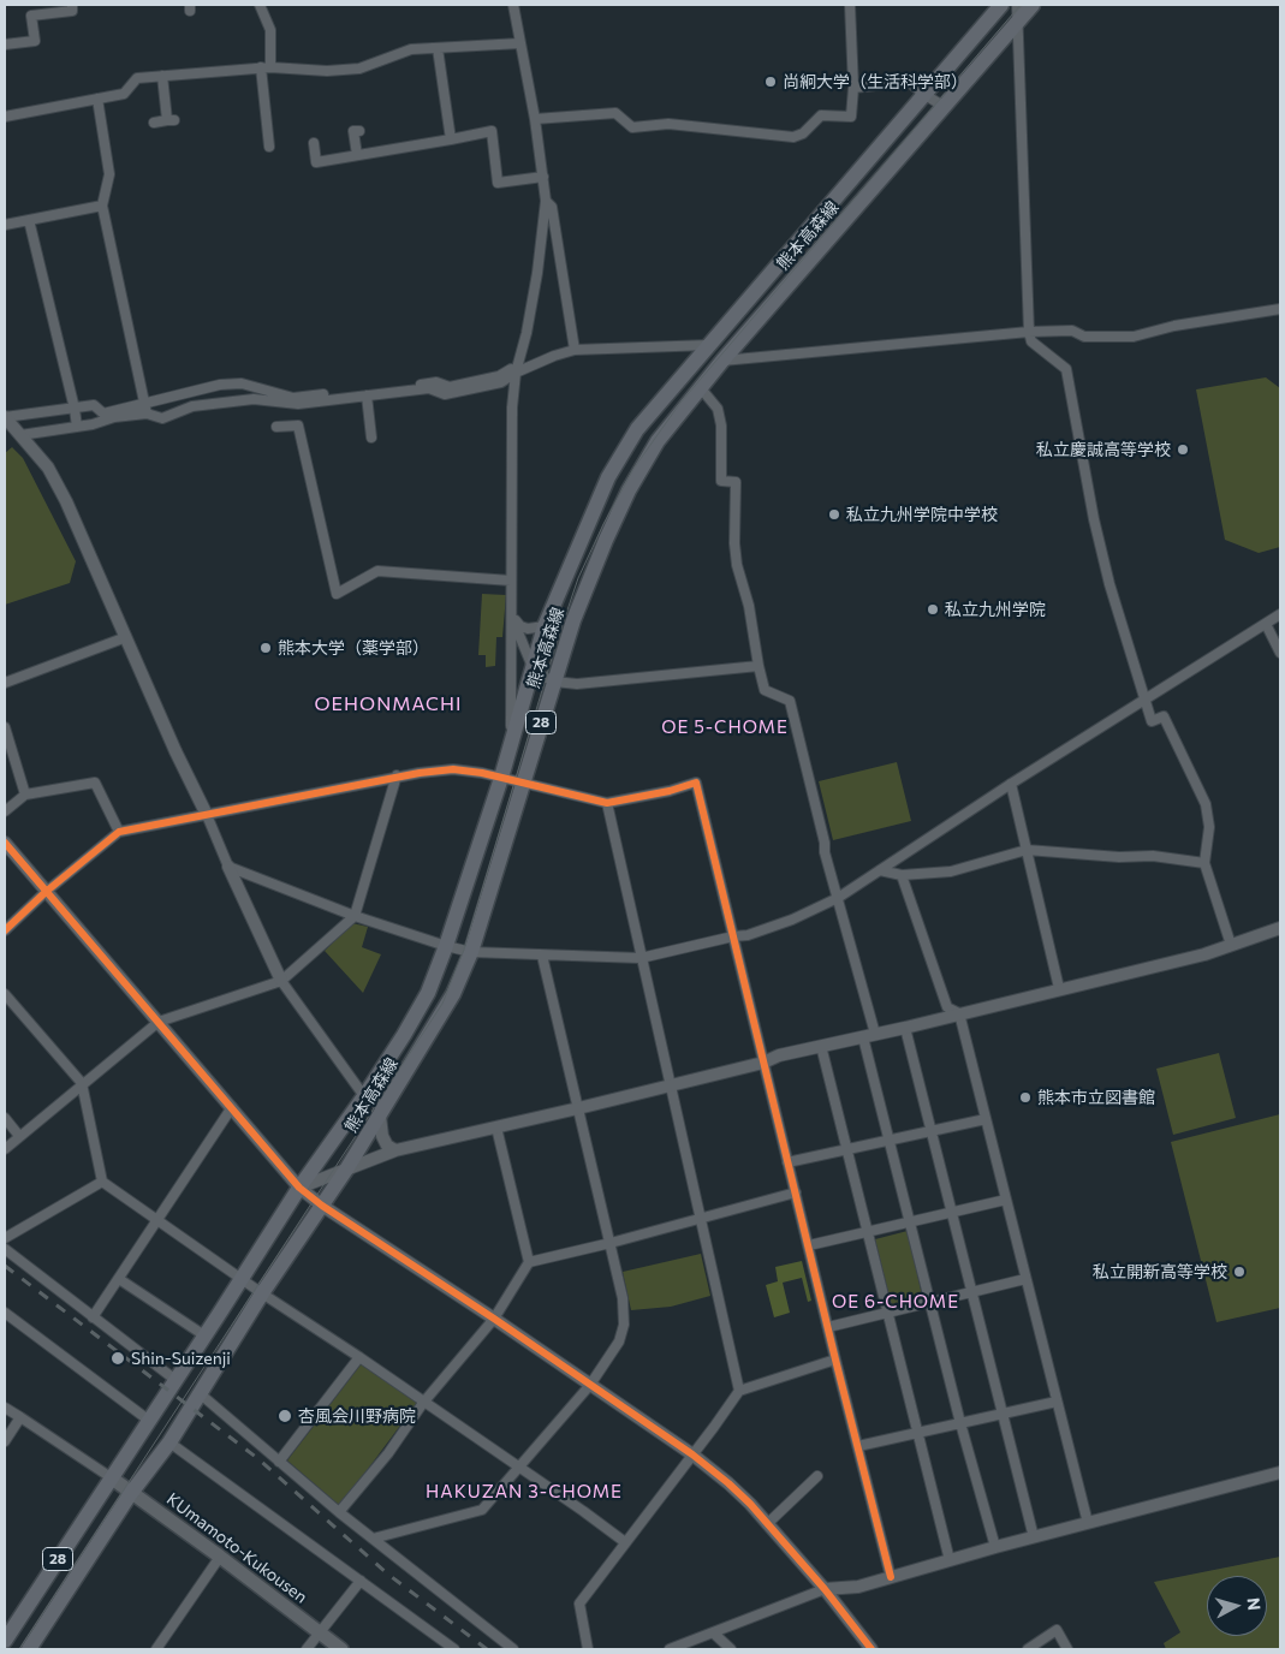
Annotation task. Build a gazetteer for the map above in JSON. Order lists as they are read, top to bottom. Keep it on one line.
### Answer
{"streets":{"main road":["熊本高森線","28","KUmamoto-Kukousen"]},"crossings":[["熊本高森線","28"],["熊本高森線","KUmamoto-Kukousen"],["28","KUmamoto-Kukousen"]],"districts":["OEHONMACHI","OE 5-CHOME","OE 6-CHOME","HAKUZAN 3-CHOME"],"places":["尚絅大学（生活科学部）","私立慶誠高等学校","私立九州学院中学校","私立九州学院","熊本大学（薬学部）","熊本市立図書館","私立開新高等学校","Shin-Suizenji","杏風会川野病院"],"north":"right"}
